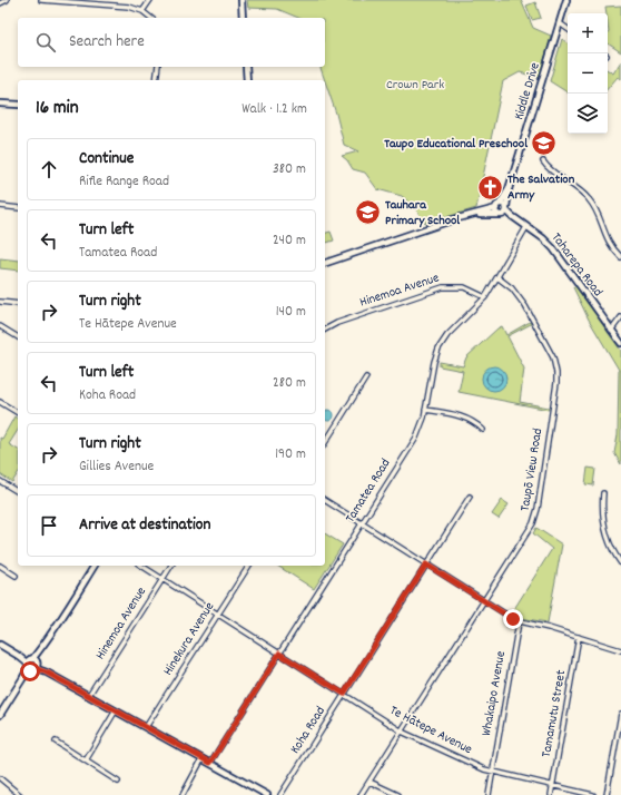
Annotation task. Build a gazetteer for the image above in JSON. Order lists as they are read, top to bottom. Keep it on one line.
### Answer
{"streets":{"street":["Kiddle Drive","Taharepa Road","Hinemoa Avenue","Taupō View Road","Tamatea Road","Hinekura Avenue","Whakaipo Avenue","Tamamutu Street","Koha Road","Te Hātepe Avenue"]},"crossings":[["Kiddle Drive","Taharepa Road"],["Taharepa Road","Tamatea Road"],["Hinemoa Avenue","Tamatea Road"],["Hinemoa Avenue","Te Hātepe Avenue"],["Taupō View Road","Tamatea Road"],["Taupō View Road","Te Hātepe Avenue"],["Tamatea Road","Te Hātepe Avenue"],["Hinekura Avenue","Te Hātepe Avenue"],["Whakaipo Avenue","Te Hātepe Avenue"],["Tamamutu Street","Te Hātepe Avenue"],["Koha Road","Te Hātepe Avenue"]],"parks":["Crown Park"],"places":{"school or university":["Taupo Educational Preschool","Tauhara Primary School"],"church":["The Salvation Army"]},"page":{"map_buttons":["+","−"],"search":"Search here","heading":["16 min","Walk · 1.2 km"],"list":[["Continue","Rifle Range Road","380 m"],["Turn left","Tamatea Road","240 m"],["Turn right","Te Hātepe Avenue","140 m"],["Turn left","Koha Road","280 m"],["Turn right","Gillies Avenue","190 m"],"Arrive at destination"]}}
